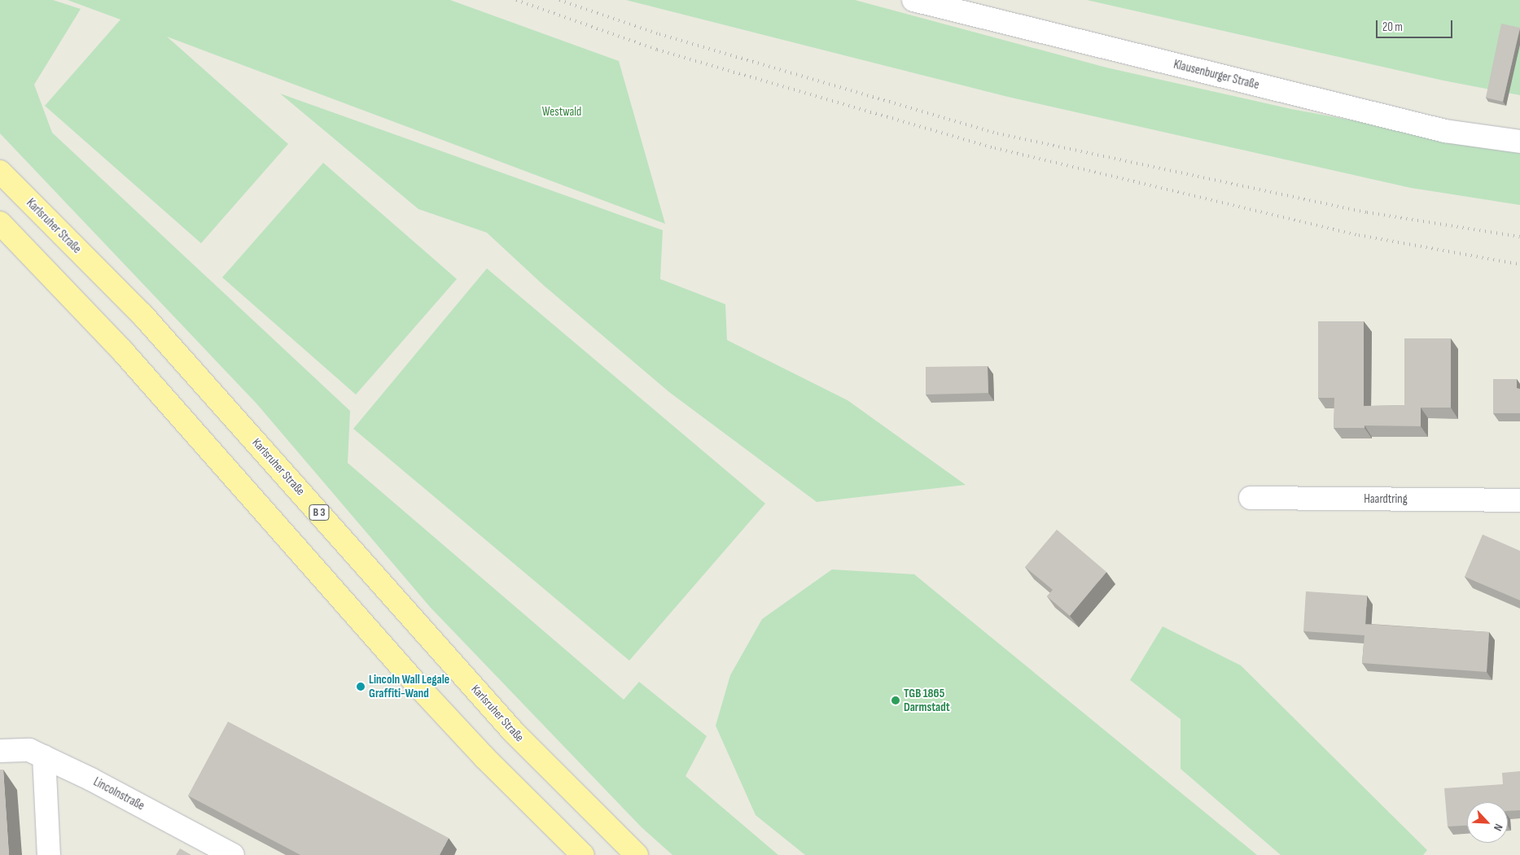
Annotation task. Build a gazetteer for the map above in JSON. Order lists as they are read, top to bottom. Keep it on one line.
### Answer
{"streets":{"main road":["Karlsruher Straße","B 3"],"street":["Klausenburger Straße","Haardtring","Lincolnstraße"]},"parks":["Westwald"],"places":["Lincoln Wall Legale Graffiti-Wand","TGB 1865 Darmstadt"],"scale_bar":"20 m","north":"bottom right"}
